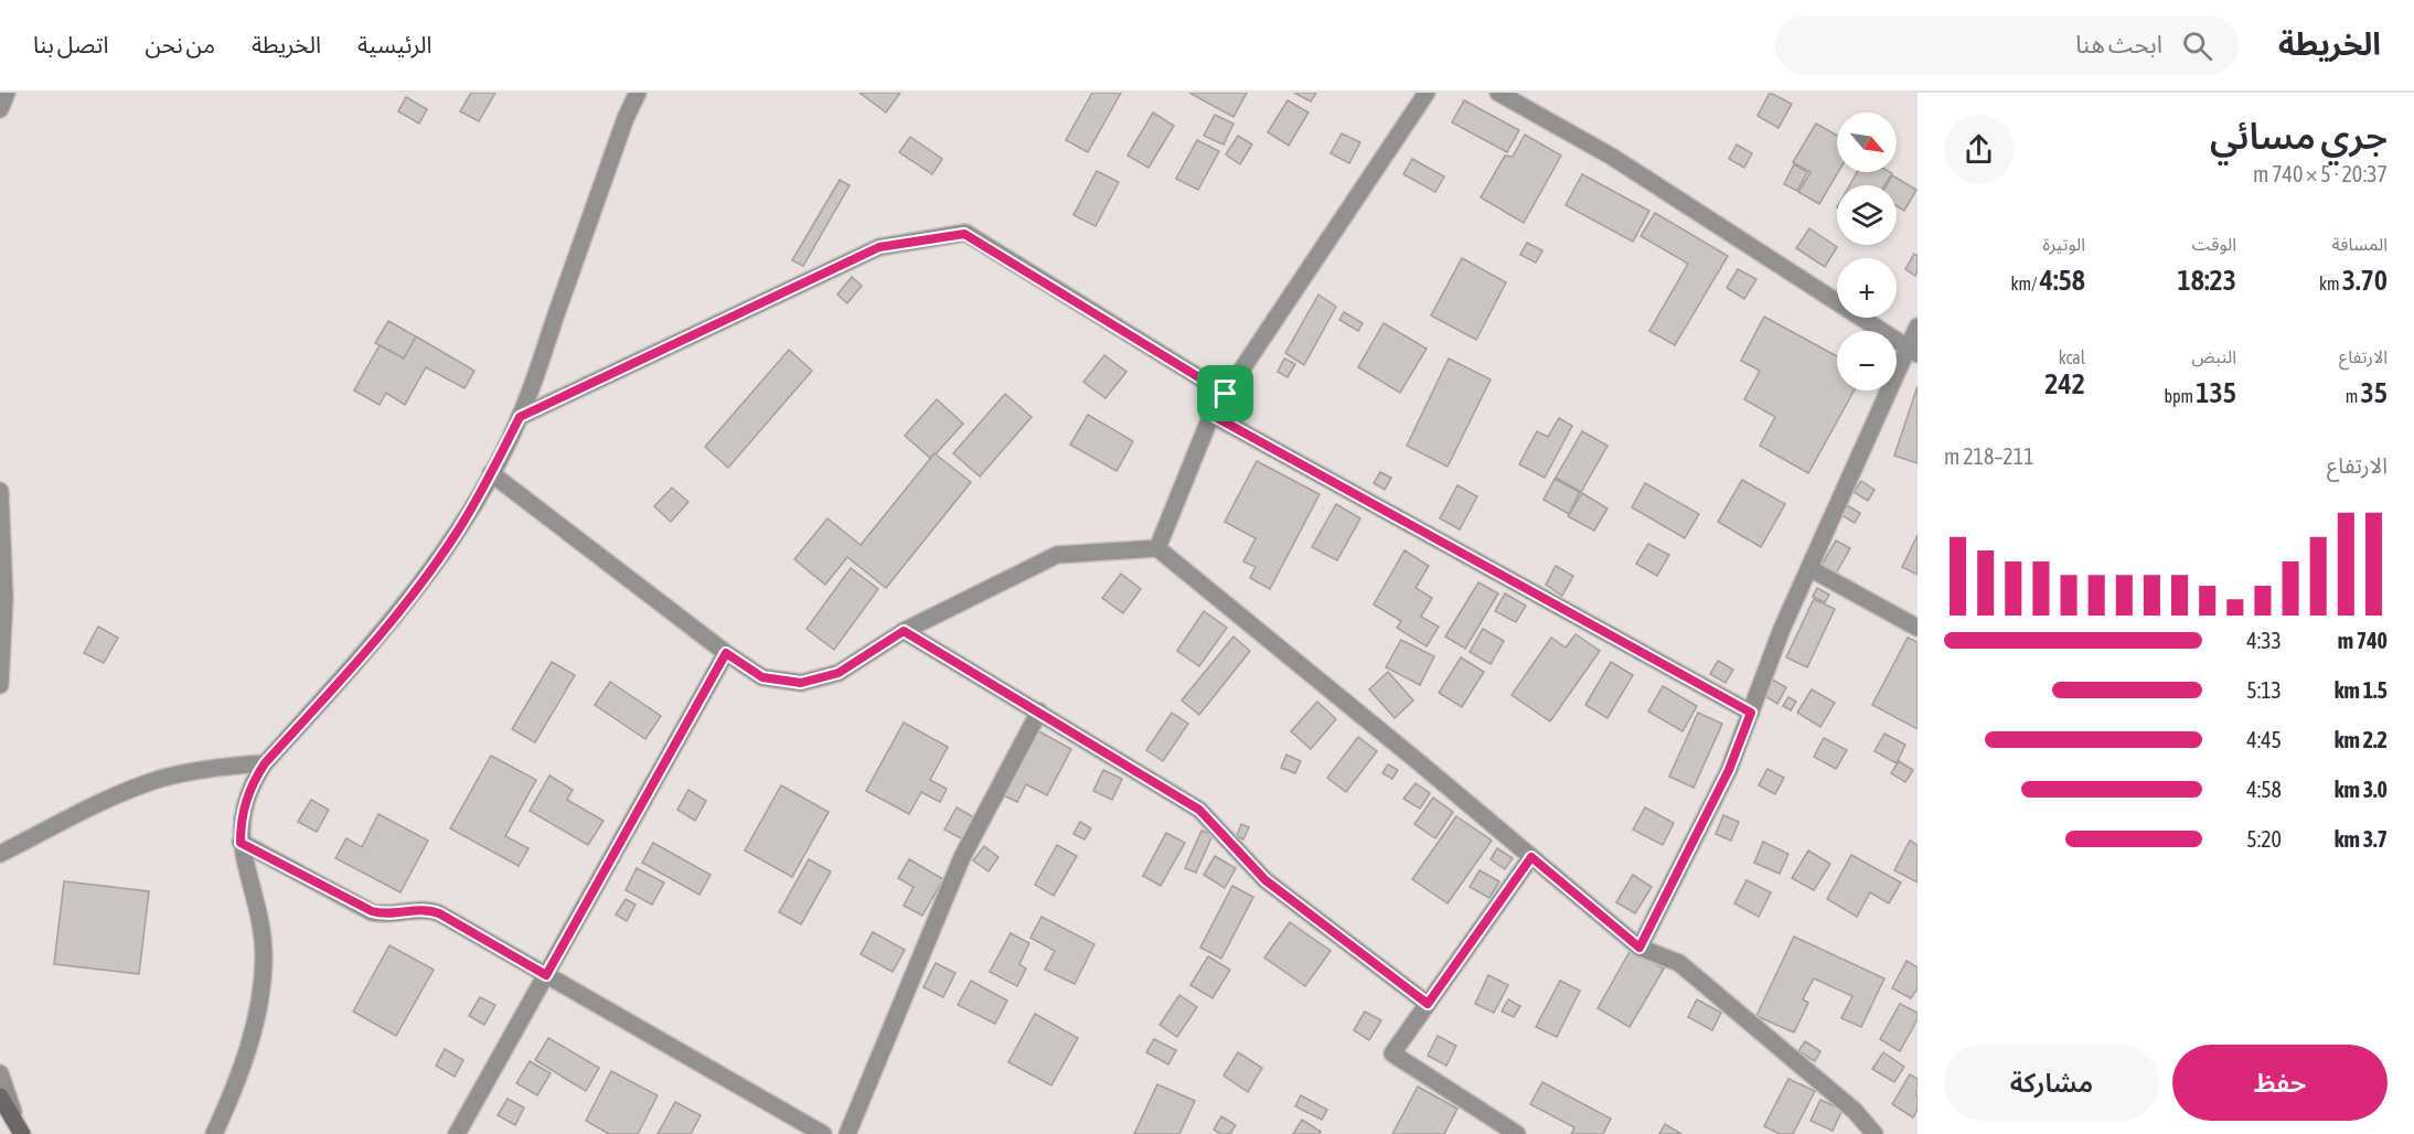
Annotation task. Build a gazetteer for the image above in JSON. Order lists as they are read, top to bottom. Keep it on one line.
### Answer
{"north":"bottom right","page":{"header":"الخريطة","search":"ابحث هنا","nav":["الرئيسية","الخريطة","من نحن","اتصل بنا"],"heading":["جري مسائي","20:37 · 5 × 740 m"],"map_buttons":["+","−"],"stats":[["المسافة","3.70 km"],["الوقت","18:23"],["الوتيرة","4:58 /km"],["الارتفاع","35 m"],["النبض","135 bpm"],["kcal","242"]],"chart":["الارتفاع","211–218 m"],"list":[{"name":"740 m","note":"4:33"},{"name":"1.5 km","note":"5:13"},{"name":"2.2 km","note":"4:45"},{"name":"3.0 km","note":"4:58"},{"name":"3.7 km","note":"5:20"}],"buttons":["حفظ","مشاركة"]}}
